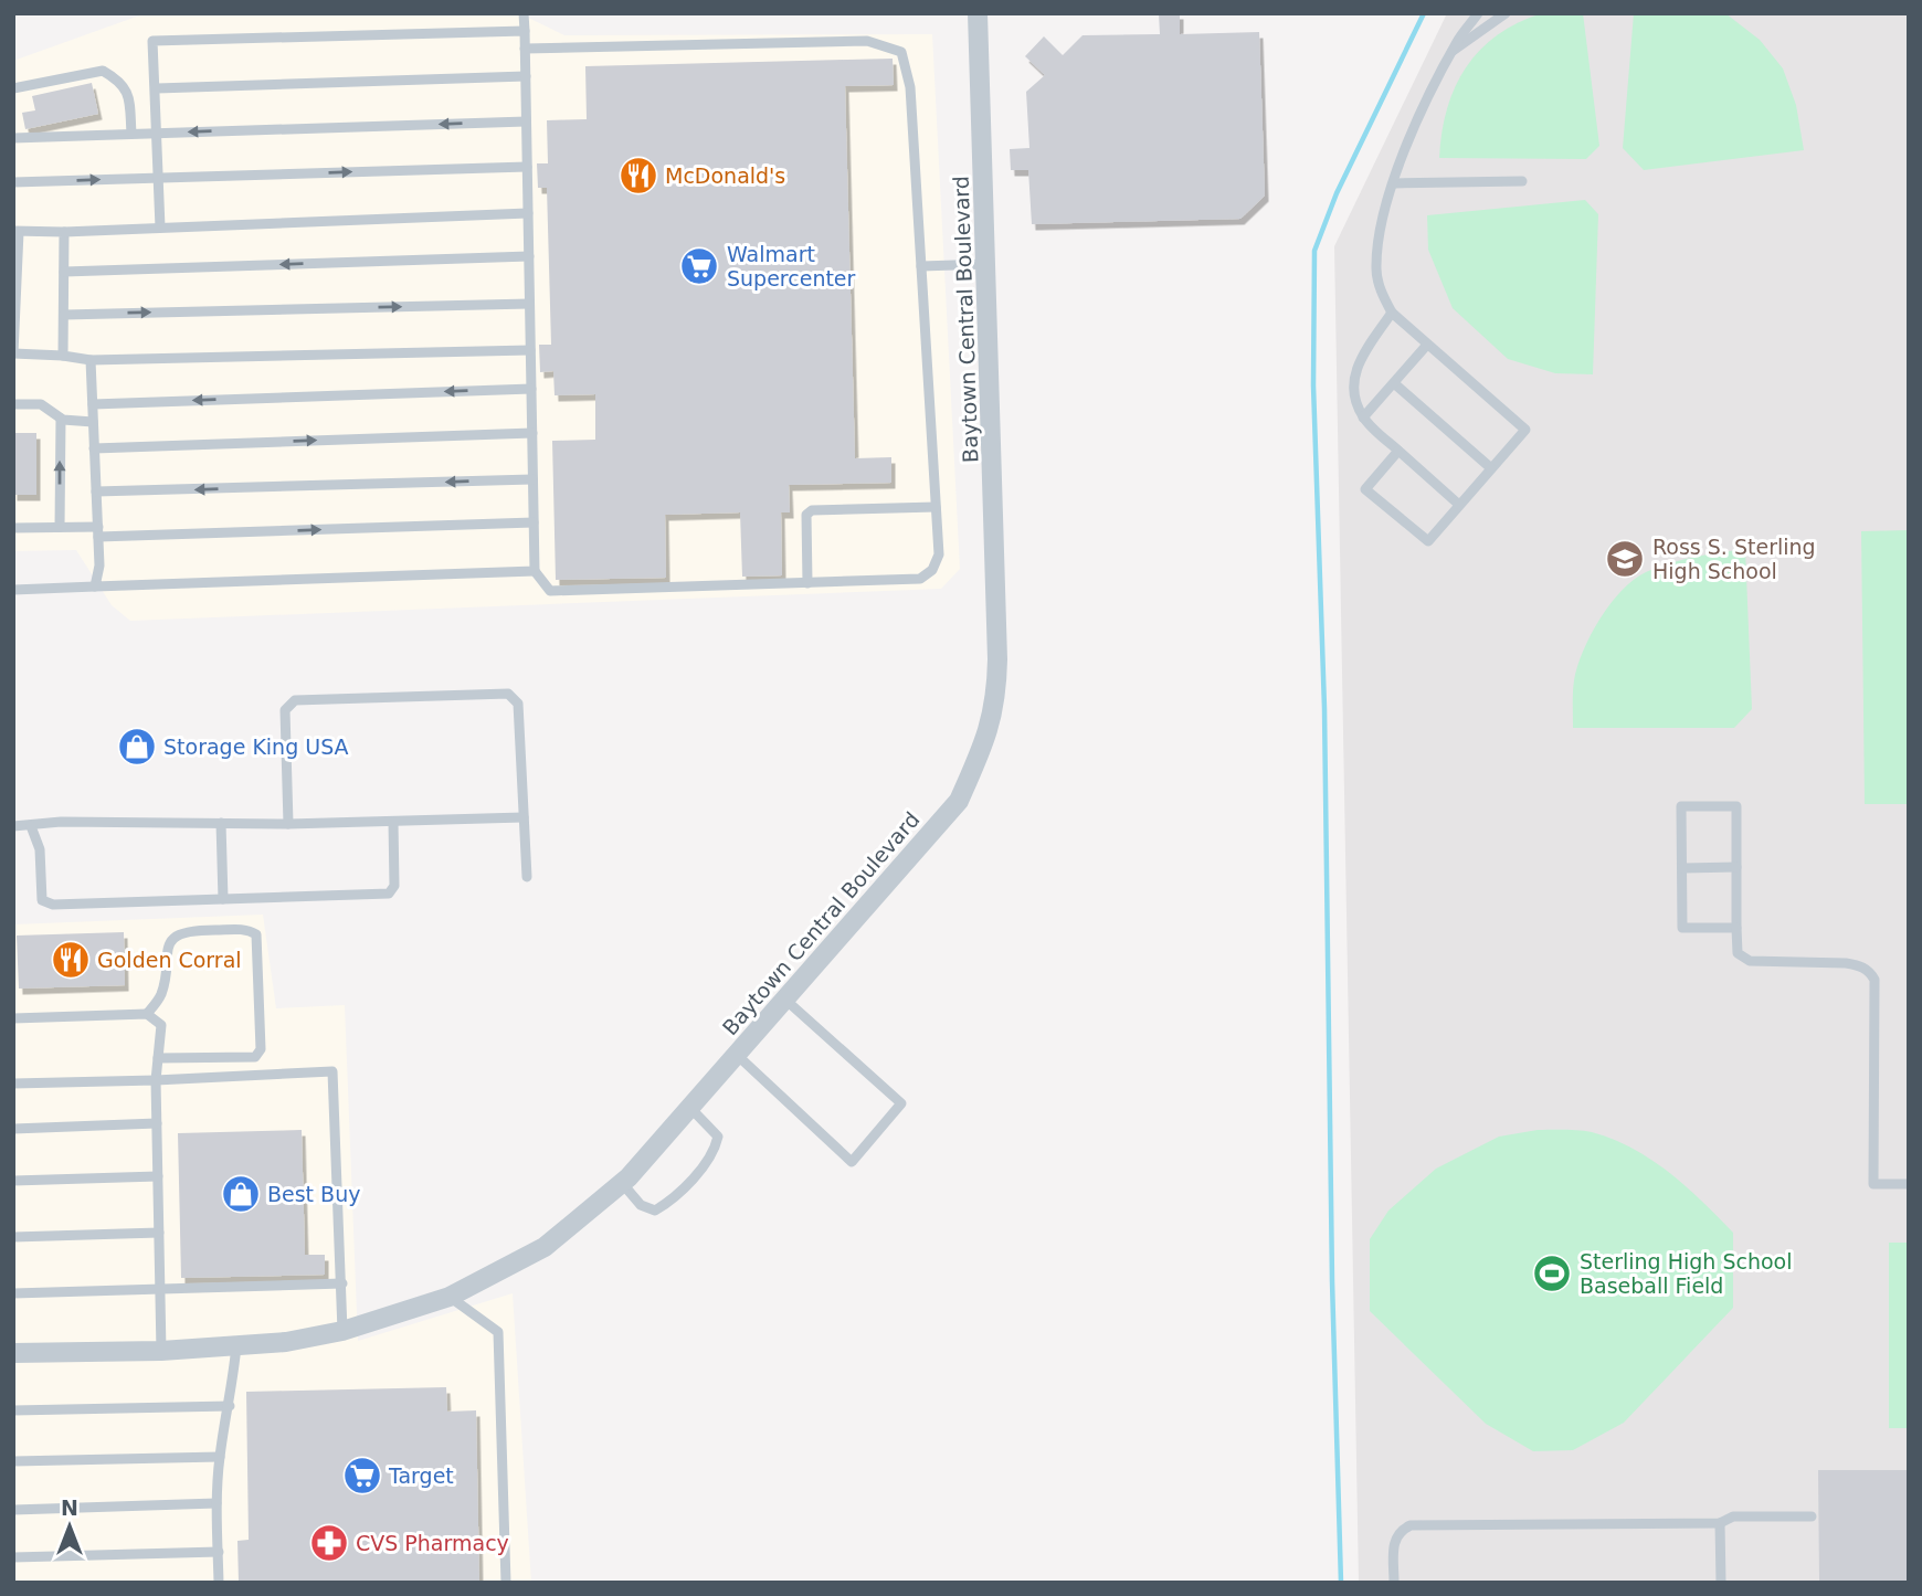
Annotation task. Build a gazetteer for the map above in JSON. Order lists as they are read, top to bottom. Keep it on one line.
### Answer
{"streets":{"street":["Baytown Central Boulevard"]},"places":{"restaurant":["McDonald's","Golden Corral"],"supermarket":["Walmart Supercenter","Target"],"school or university":["Ross S. Sterling High School"],"shop":["Storage King USA","Best Buy"],"sports":["Sterling High School Baseball Field"],"pharmacy":["CVS Pharmacy"]},"north":"top"}
